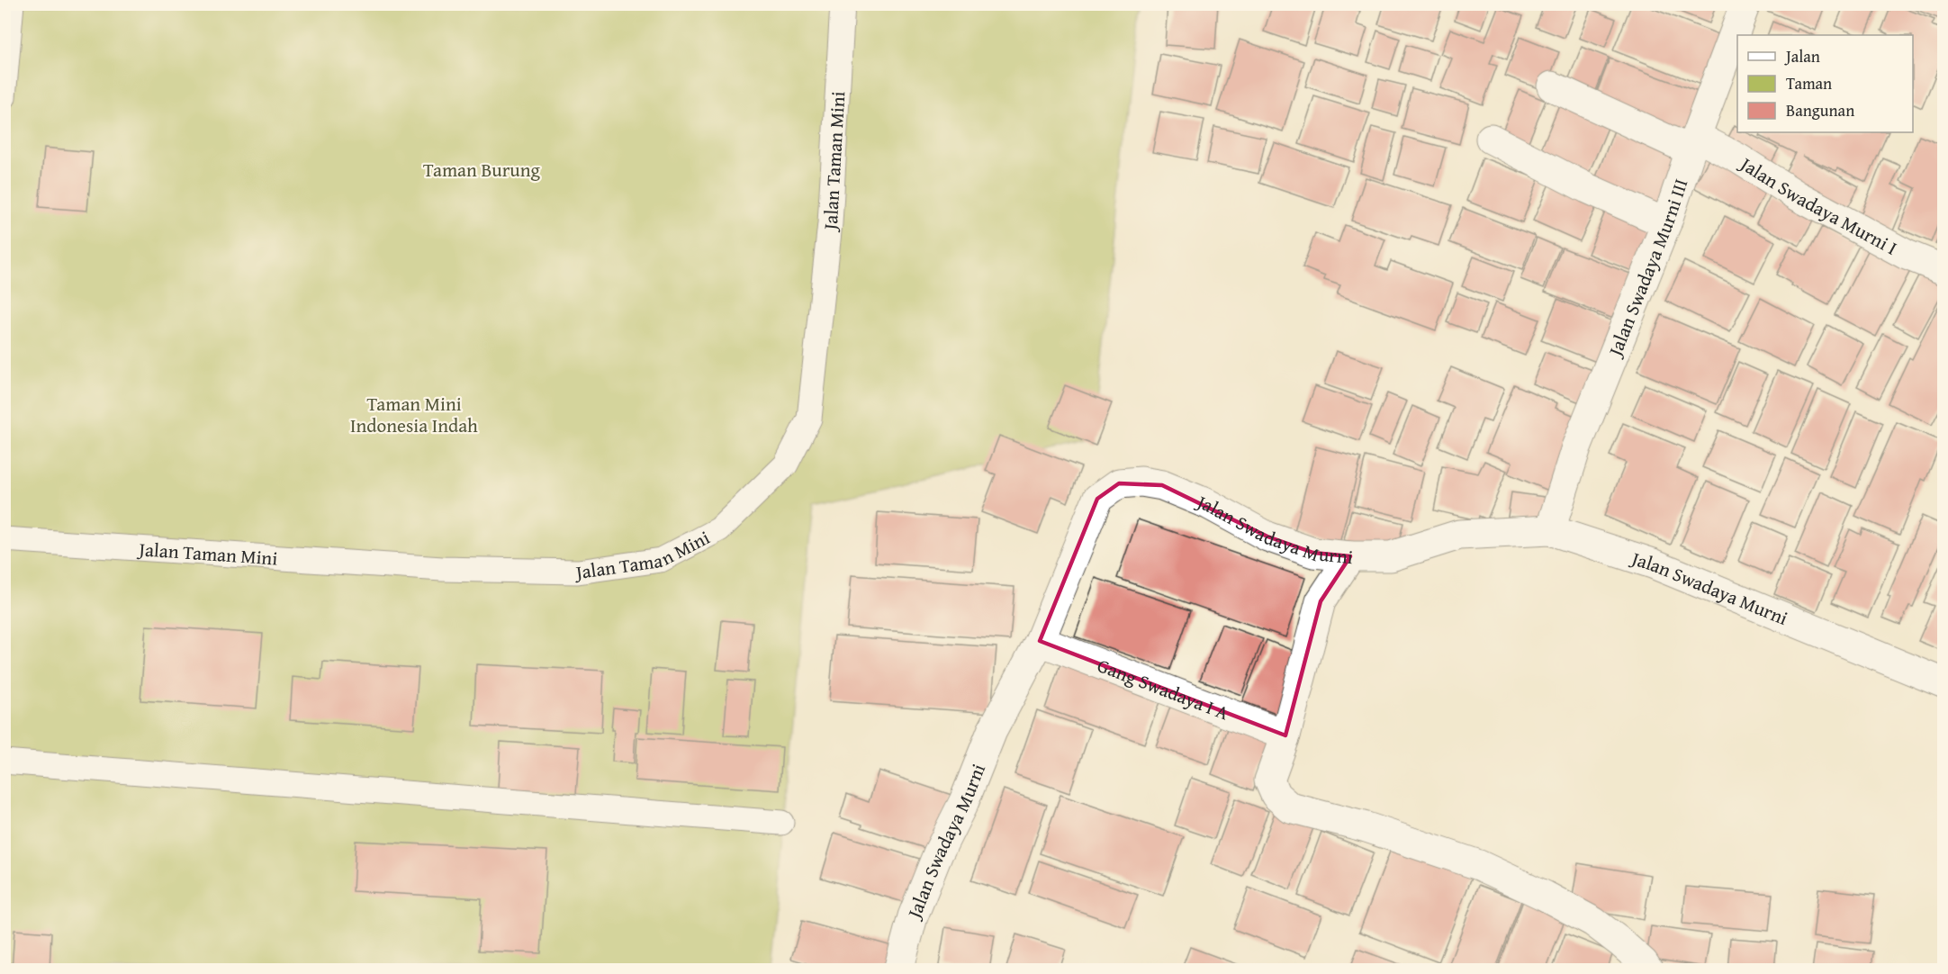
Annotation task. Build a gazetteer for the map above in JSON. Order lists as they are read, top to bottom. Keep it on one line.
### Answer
{"streets":{"street":["Jalan Swadaya Murni I","Jalan Swadaya Murni III","Jalan Swadaya Murni","Gang Swadaya I A"],"lane":["Jalan Taman Mini"]},"crossings":[["Jalan Swadaya Murni I","Jalan Swadaya Murni III"],["Jalan Swadaya Murni III","Jalan Swadaya Murni"],["Jalan Swadaya Murni","Gang Swadaya I A"]],"parks":["Taman Burung","Taman Mini Indonesia Indah"],"legend":["Jalan","Taman","Bangunan"]}
